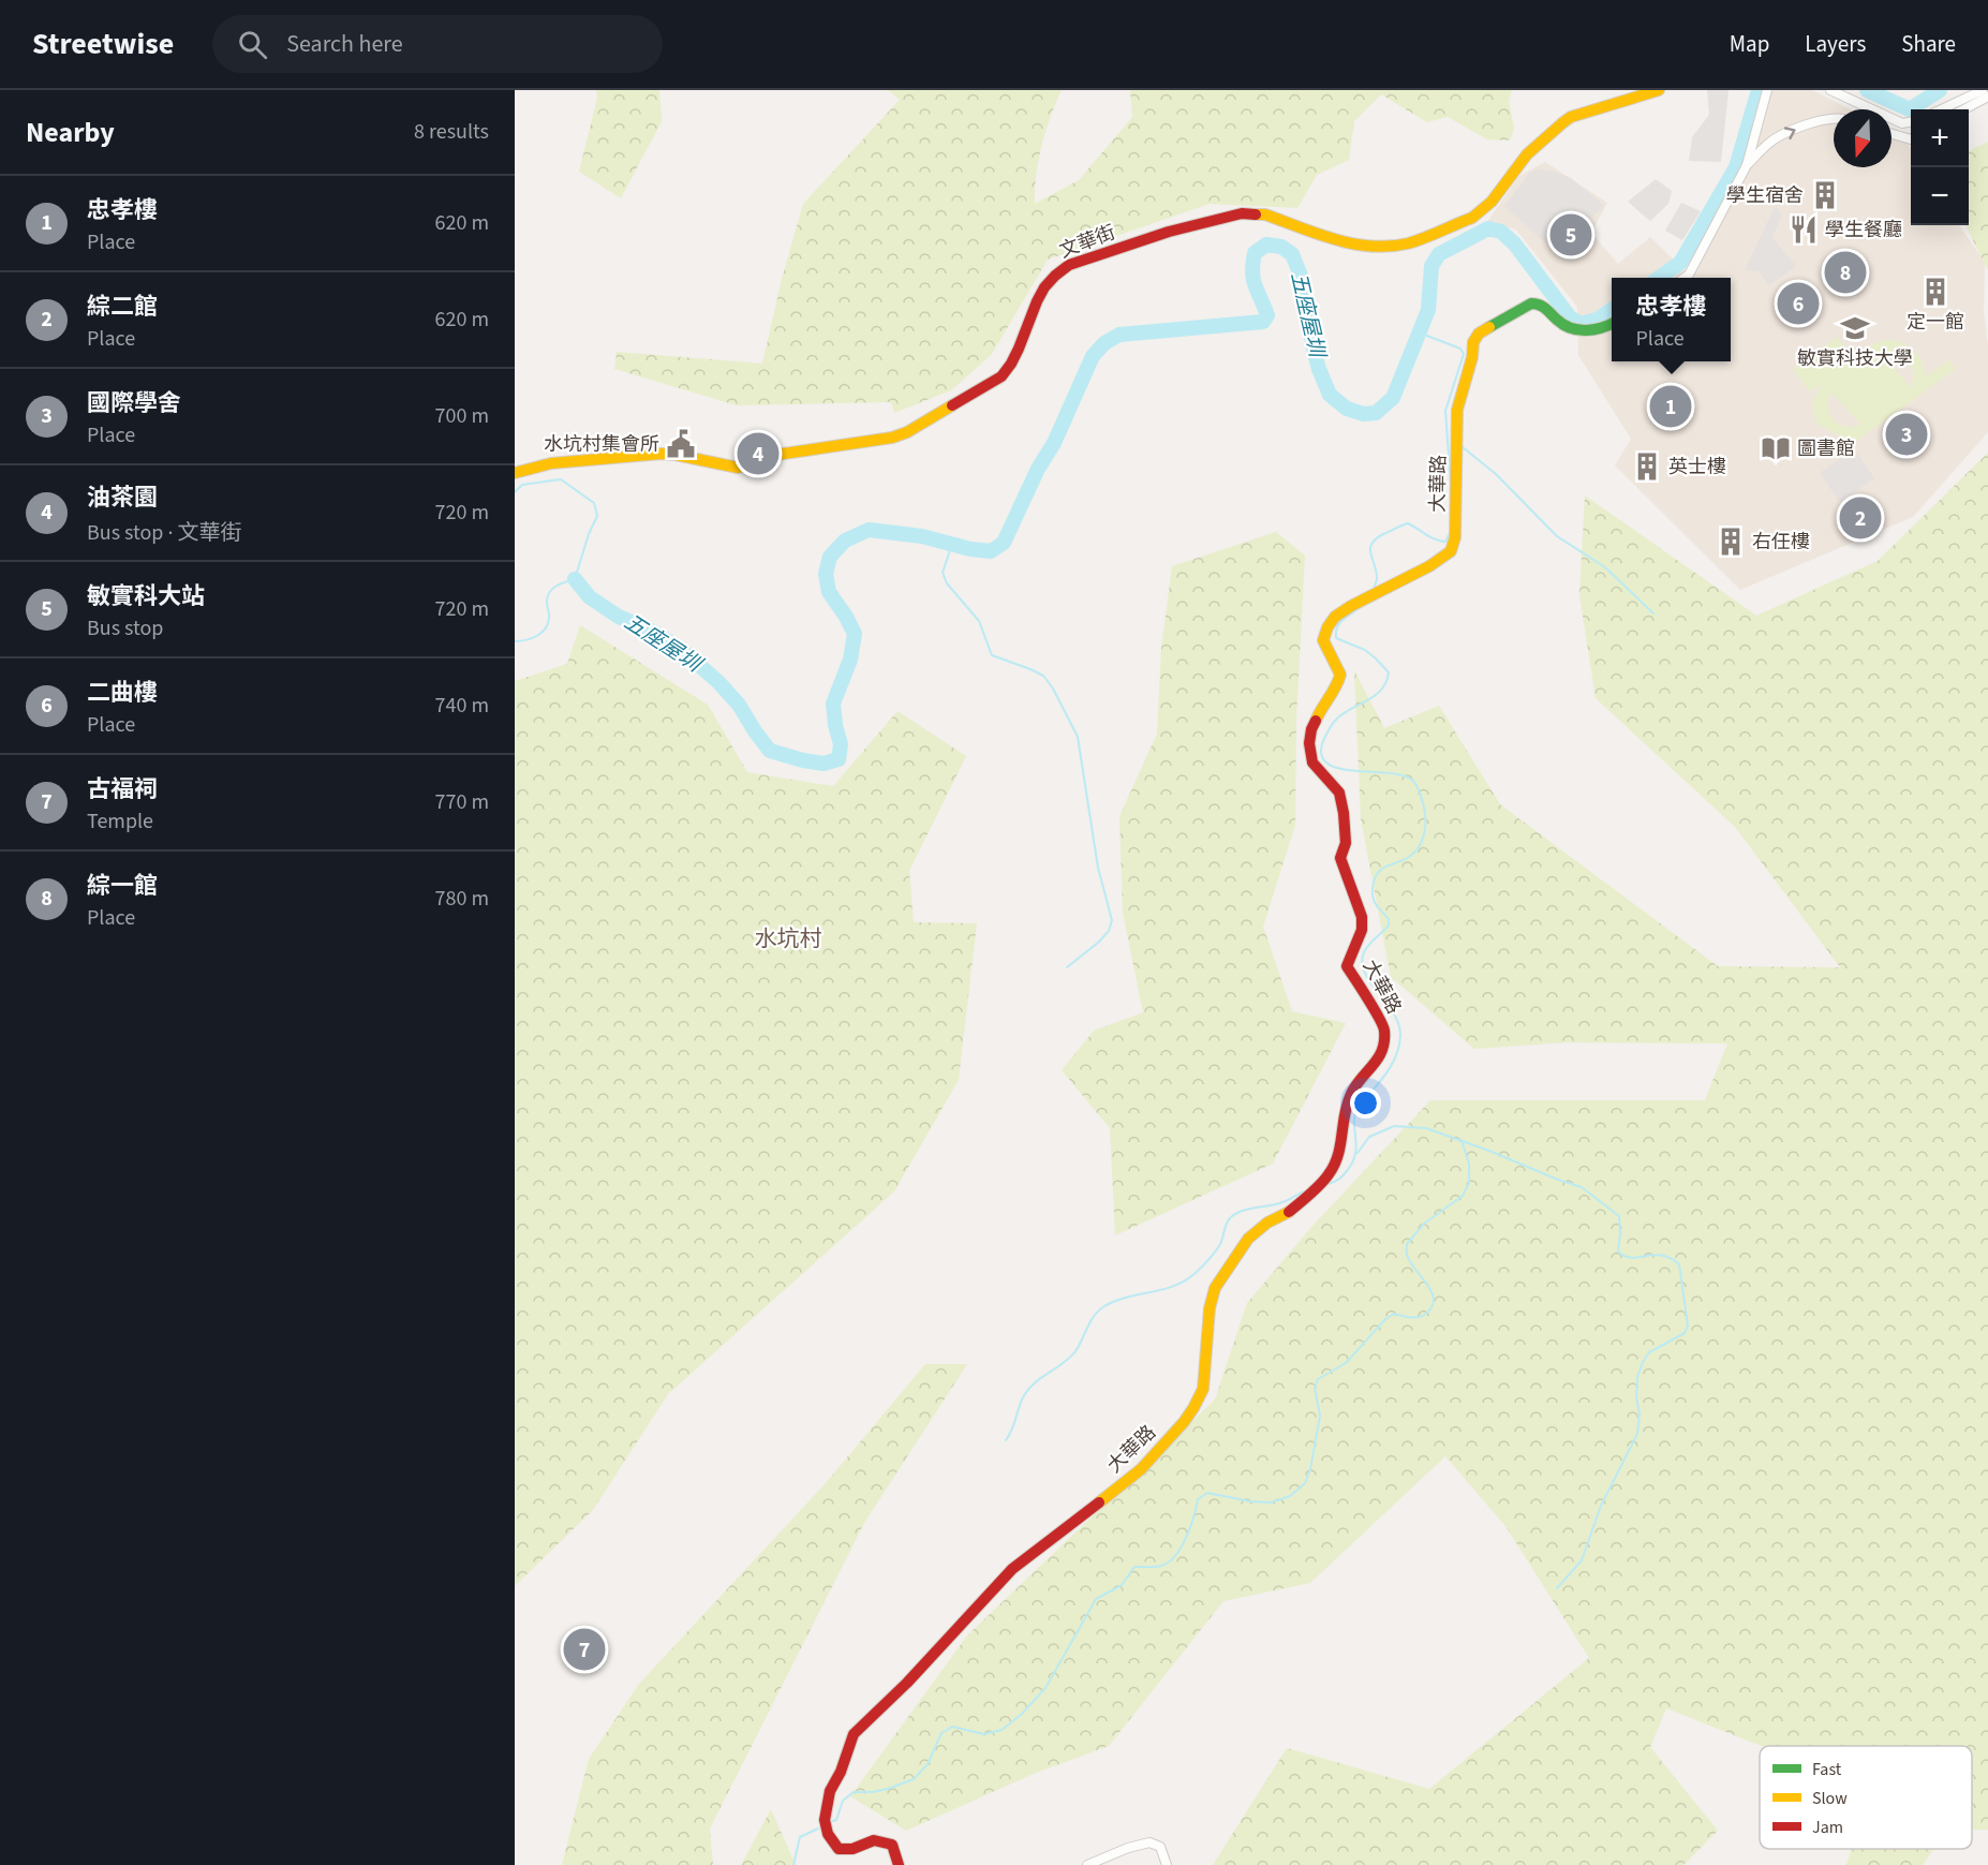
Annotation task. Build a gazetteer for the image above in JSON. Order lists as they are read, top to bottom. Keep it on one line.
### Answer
{"streets":{"street":["文華街","大華路"]},"districts":["水坑村"],"water":["五座屋圳"],"places":{"building":["學生宿舍","定一館","英士樓","右任樓"],"restaurant":["學生餐廳"],"school or university":["敏實科技大學"],"public building":["水坑村集會所"],"library":["圖書館"]},"legend":["Fast","Slow","Jam"],"north":"bottom","page":{"header":"Streetwise","search":"Search here","nav":["Map","Layers","Share"],"heading":["Nearby","8 results"],"map_buttons":["+","−"],"list":[{"mark":"1","name":"忠孝樓","note":"Place","value":"620 m"},{"mark":"2","name":"綜二館","note":"Place","value":"620 m"},{"mark":"3","name":"國際學舍","note":"Place","value":"700 m"},{"mark":"4","name":"油茶園","note":"Bus stop · 文華街","value":"720 m"},{"mark":"5","name":"敏實科大站","note":"Bus stop","value":"720 m"},{"mark":"6","name":"二曲樓","note":"Place","value":"740 m"},{"mark":"7","name":"古福祠","note":"Temple","value":"770 m"},{"mark":"8","name":"綜一館","note":"Place","value":"780 m"}],"pins":["5","8","6","1","3","4","2","7"],"popup":["忠孝樓","Place"]}}
